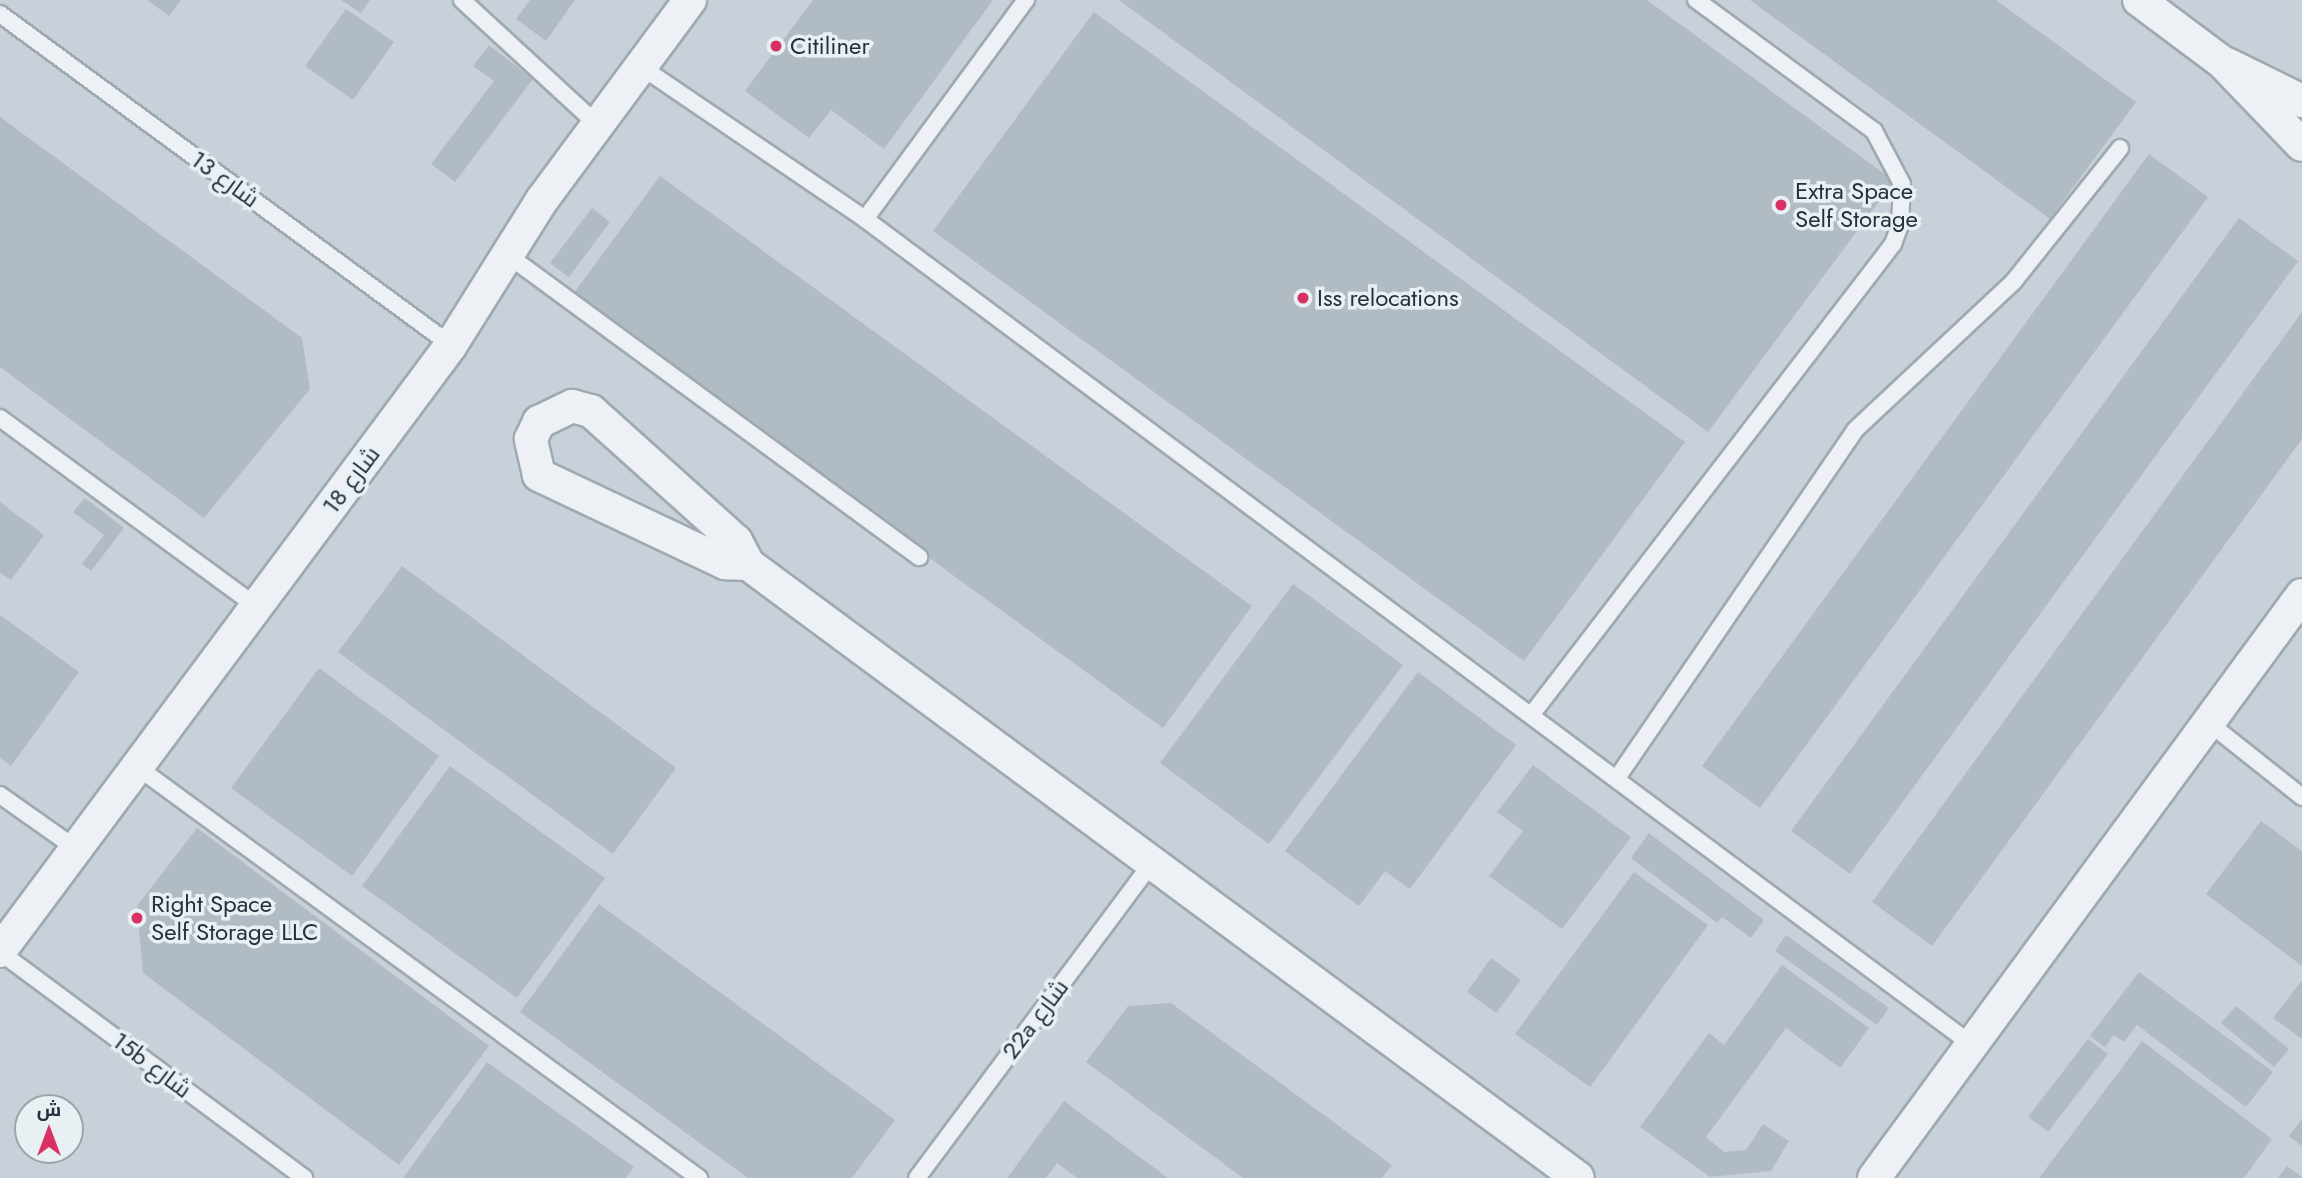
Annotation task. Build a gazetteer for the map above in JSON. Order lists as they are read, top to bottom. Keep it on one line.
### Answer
{"streets":{"street":["شارع 18"],"lane":["شارع 13","22a شارع","15b شارع"]},"crossings":[["شارع 13","شارع 18"],["شارع 18","15b شارع"]],"places":["Citiliner","Extra Space Self Storage","Iss relocations","Right Space Self Storage LLC"],"north":"top"}
